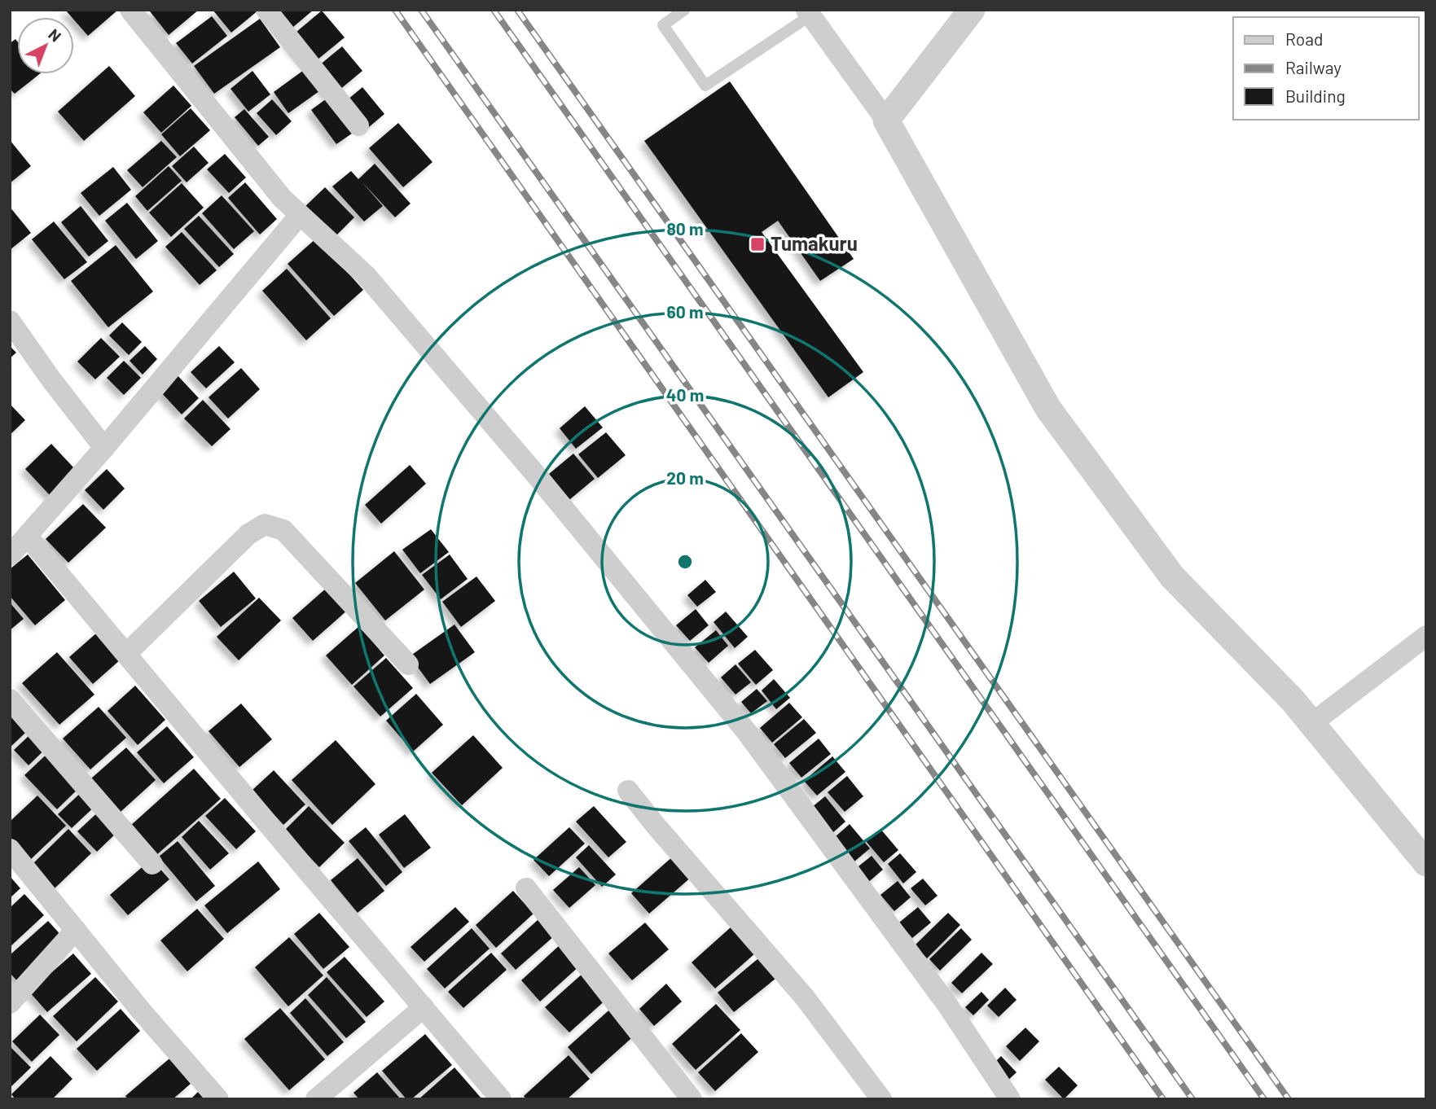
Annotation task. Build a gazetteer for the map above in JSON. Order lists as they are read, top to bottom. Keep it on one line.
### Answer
{"places":{"transit":["Tumakuru"]},"legend":["Road","Railway","Building"],"north":"top right","rings":["80 m","60 m","40 m","20 m"]}
